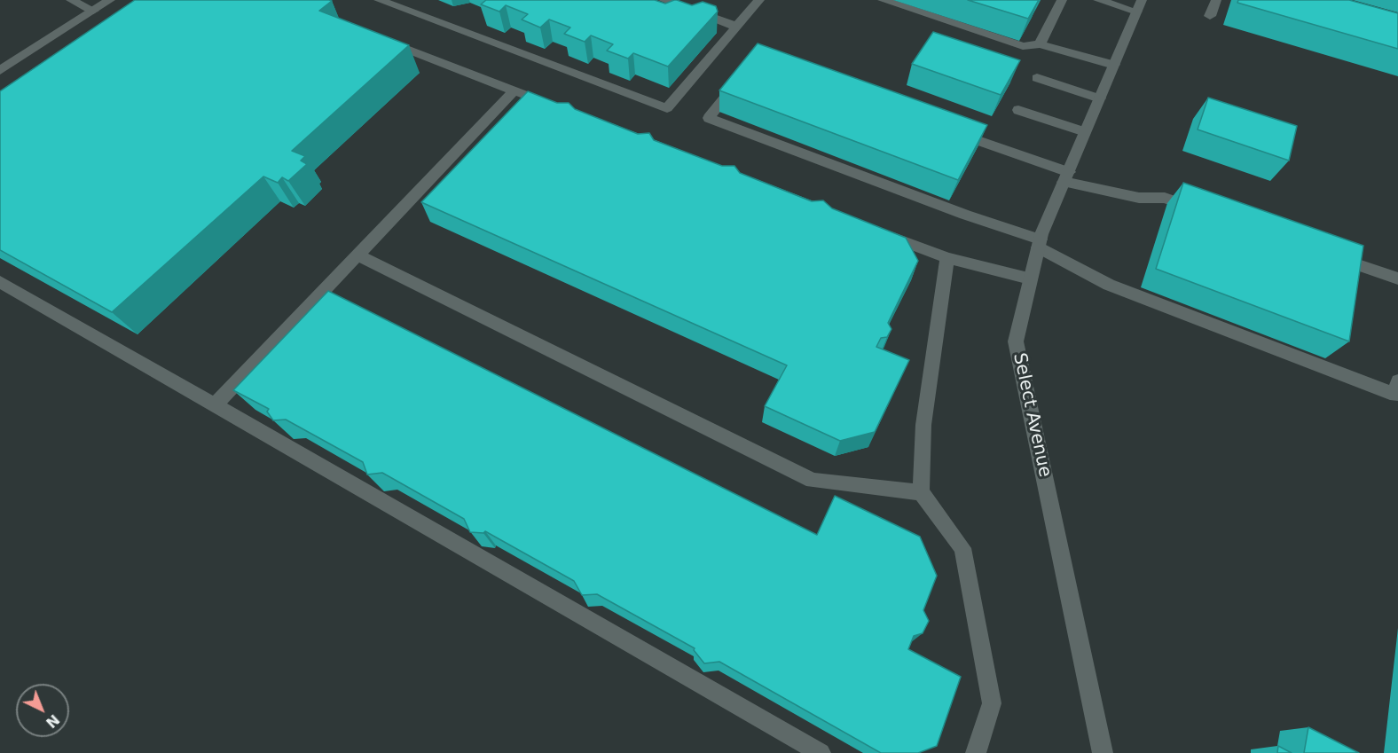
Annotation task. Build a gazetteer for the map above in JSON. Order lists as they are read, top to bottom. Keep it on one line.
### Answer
{"streets":{"street":["Select Avenue"]},"north":"bottom right"}
